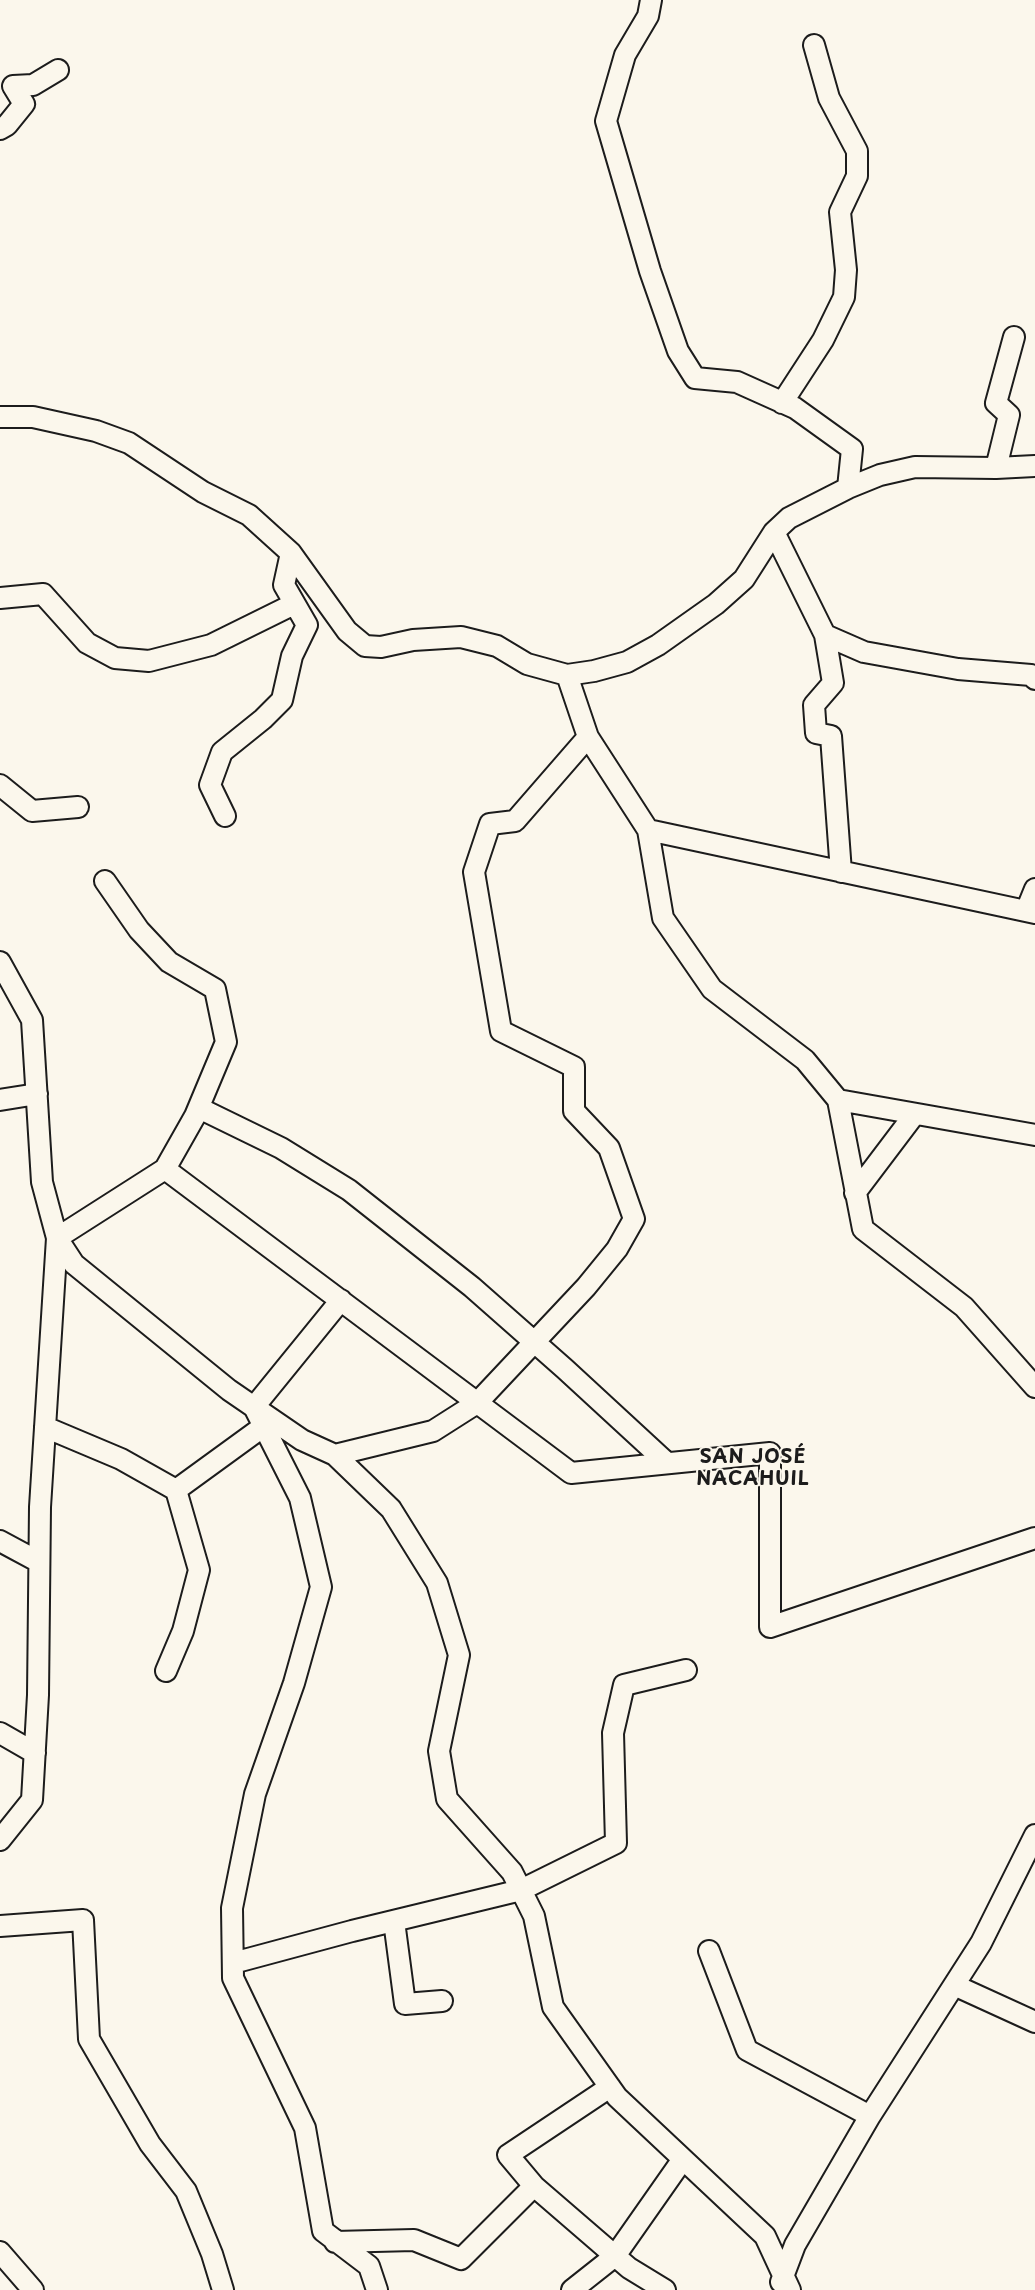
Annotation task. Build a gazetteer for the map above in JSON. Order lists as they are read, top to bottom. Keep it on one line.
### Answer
{"districts":["SAN JOSÉ NACAHUIL"]}
